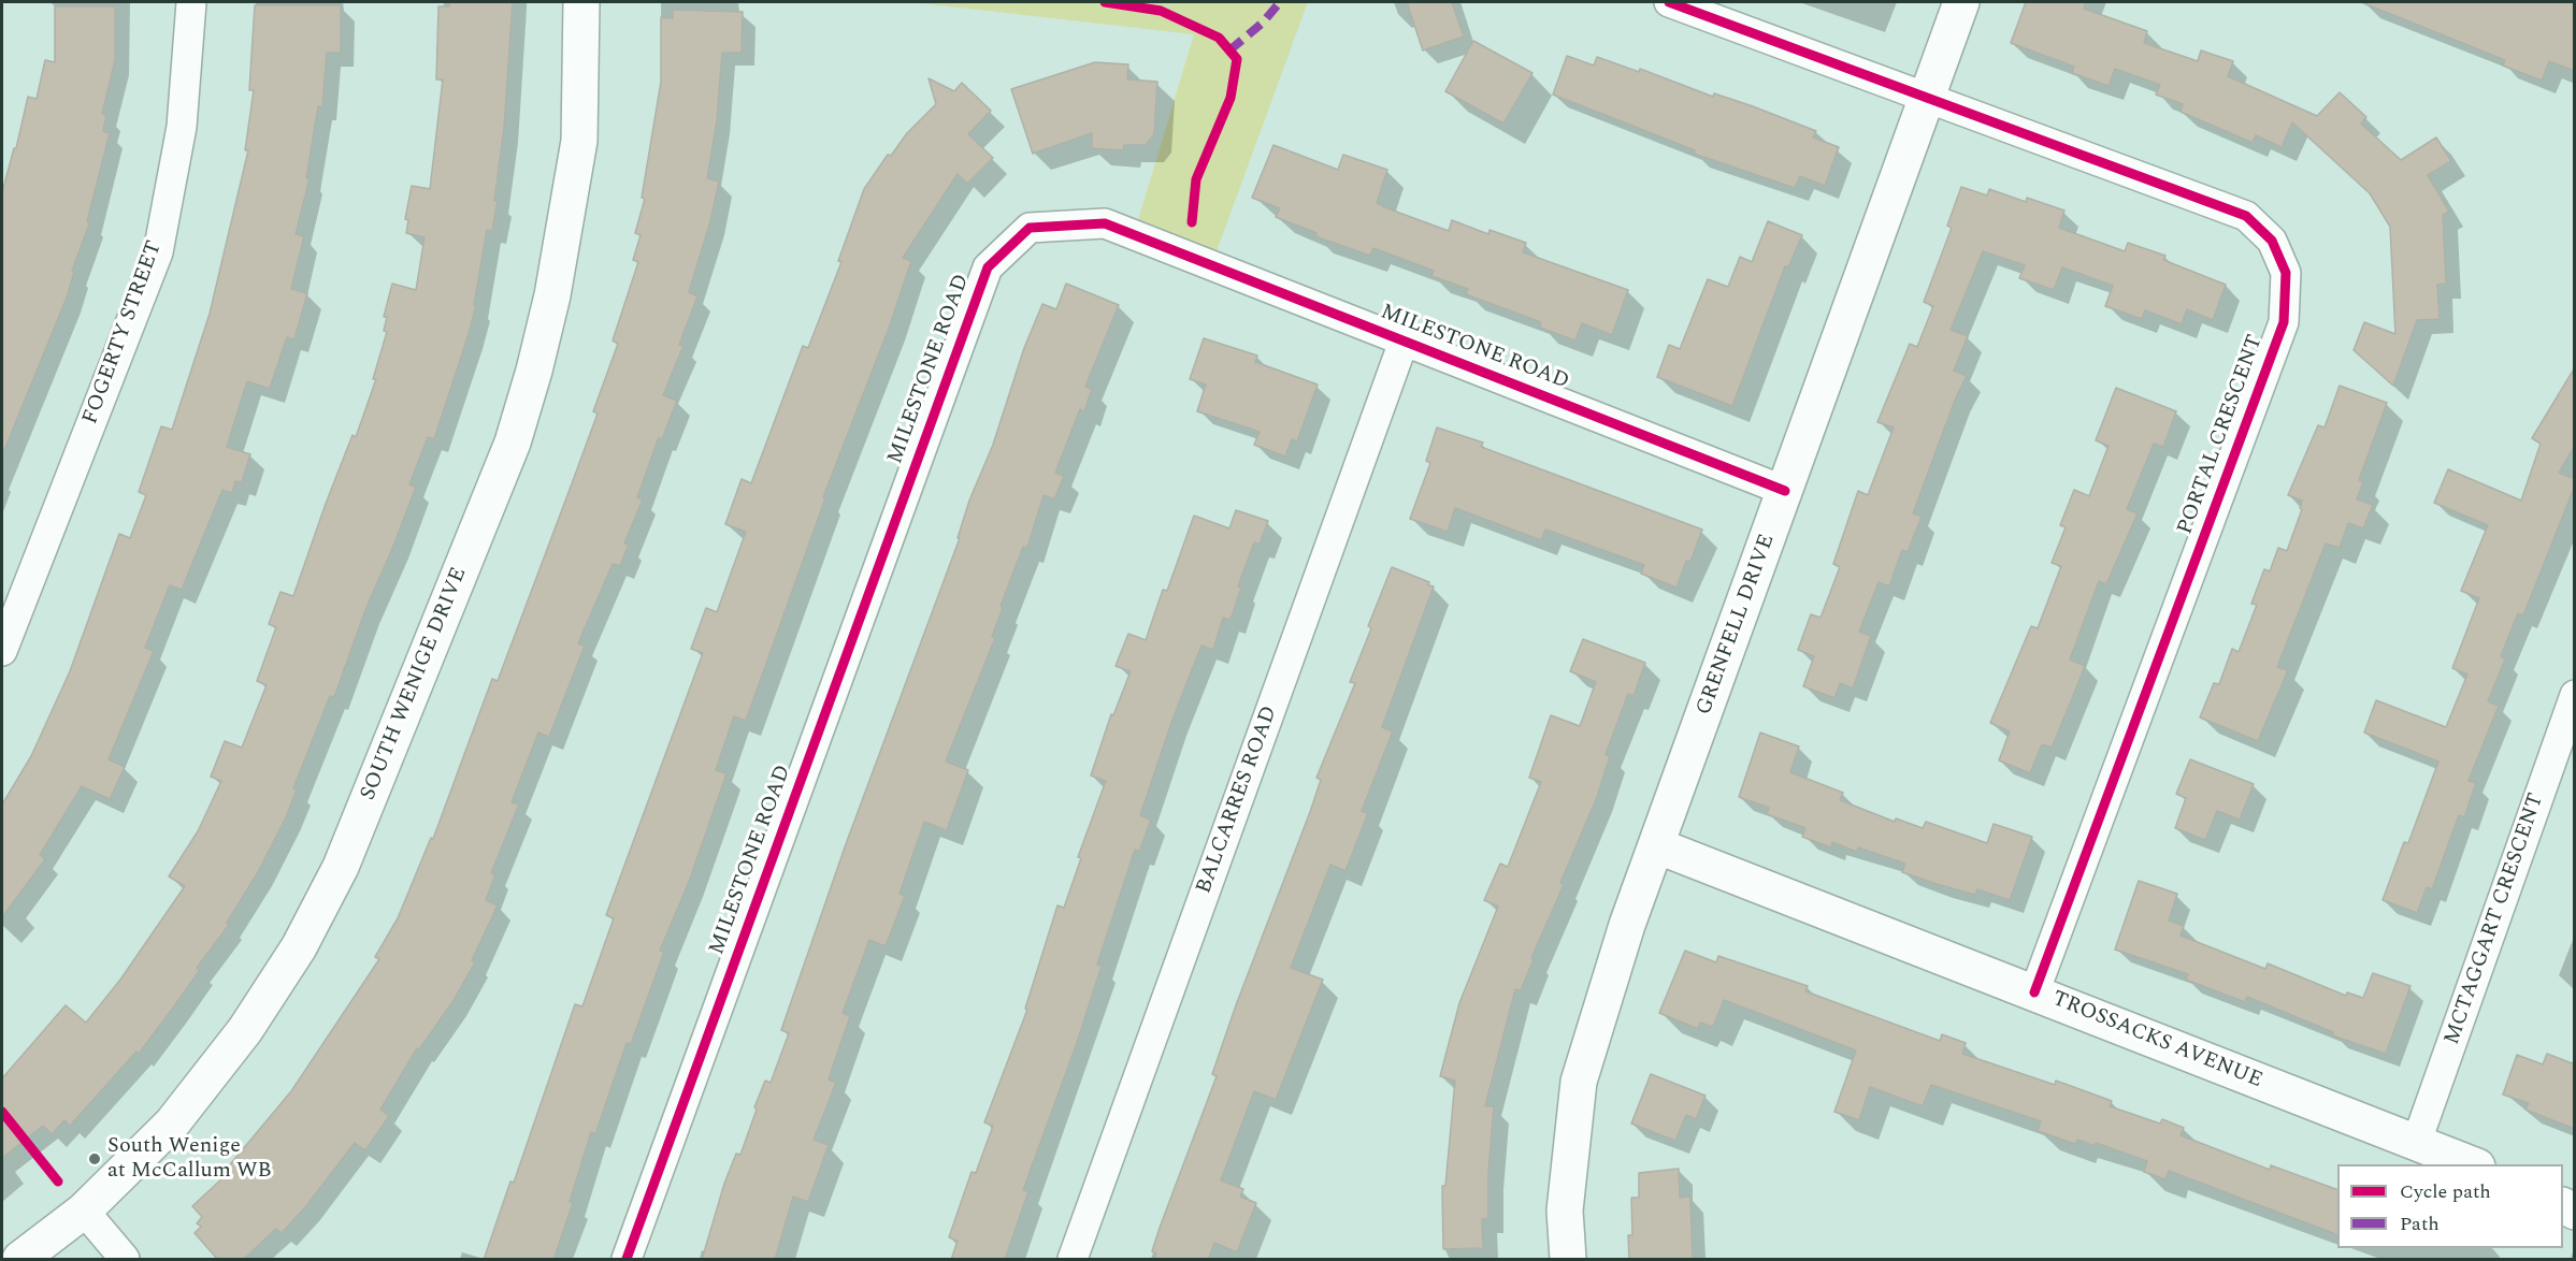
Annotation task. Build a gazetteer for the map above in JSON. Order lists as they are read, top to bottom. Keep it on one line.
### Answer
{"streets":{"street":["FOGERTY STREET","MILESTONE ROAD","PORTAL CRESCENT","GRENFELL DRIVE","SOUTH WENIGE DRIVE","BALCARRES ROAD","MCTAGGART CRESCENT","TROSSACKS AVENUE"]},"crossings":[["MILESTONE ROAD","GRENFELL DRIVE"],["MILESTONE ROAD","BALCARRES ROAD"],["PORTAL CRESCENT","GRENFELL DRIVE"],["PORTAL CRESCENT","TROSSACKS AVENUE"],["GRENFELL DRIVE","TROSSACKS AVENUE"],["MCTAGGART CRESCENT","TROSSACKS AVENUE"]],"places":["South Wenige at McCallum WB"],"legend":["Cycle path","Path"]}
